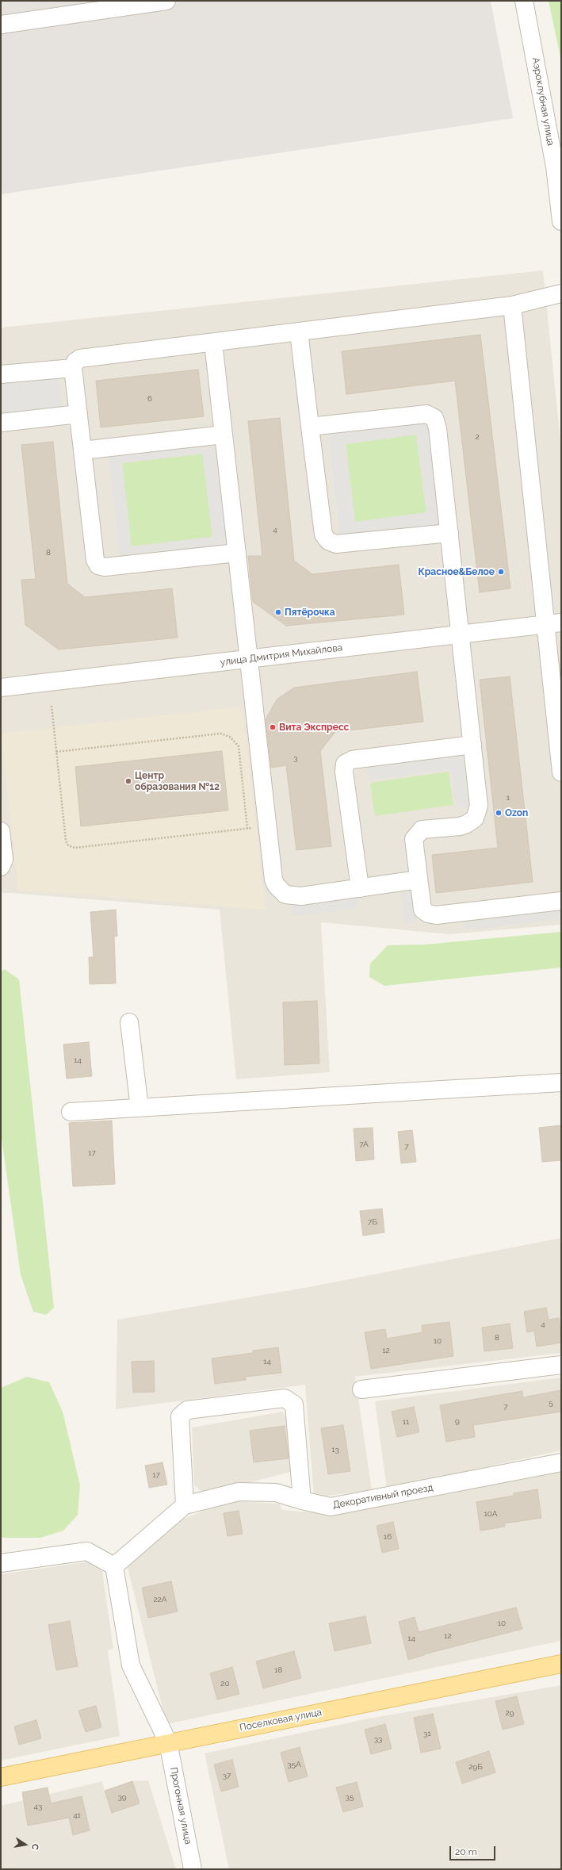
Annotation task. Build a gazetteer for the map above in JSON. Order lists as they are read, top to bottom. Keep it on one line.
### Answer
{"streets":{"main road":["Поселковая улица"],"street":["Аэроклубная улица","улица Дмитрия Михайлова","Декоративный проезд","Прогонная улица"]},"crossings":[["Декоративный проезд","Прогонная улица"],["Поселковая улица","Прогонная улица"]],"places":["Красное&Белое","Пятёрочка","Вита Экспресс","Центр образования №12","Ozon"],"house_numbers":["6","2","4","8","3","1","14","7А","7","17","7Б","4","8","10","12","14","5","7","9","11","13","17","10А","16","22А","10","12","14","18","20","29","31","33","35А","29Б","37","39","35","43","41"],"scale_bar":"20 m","north":"right"}
